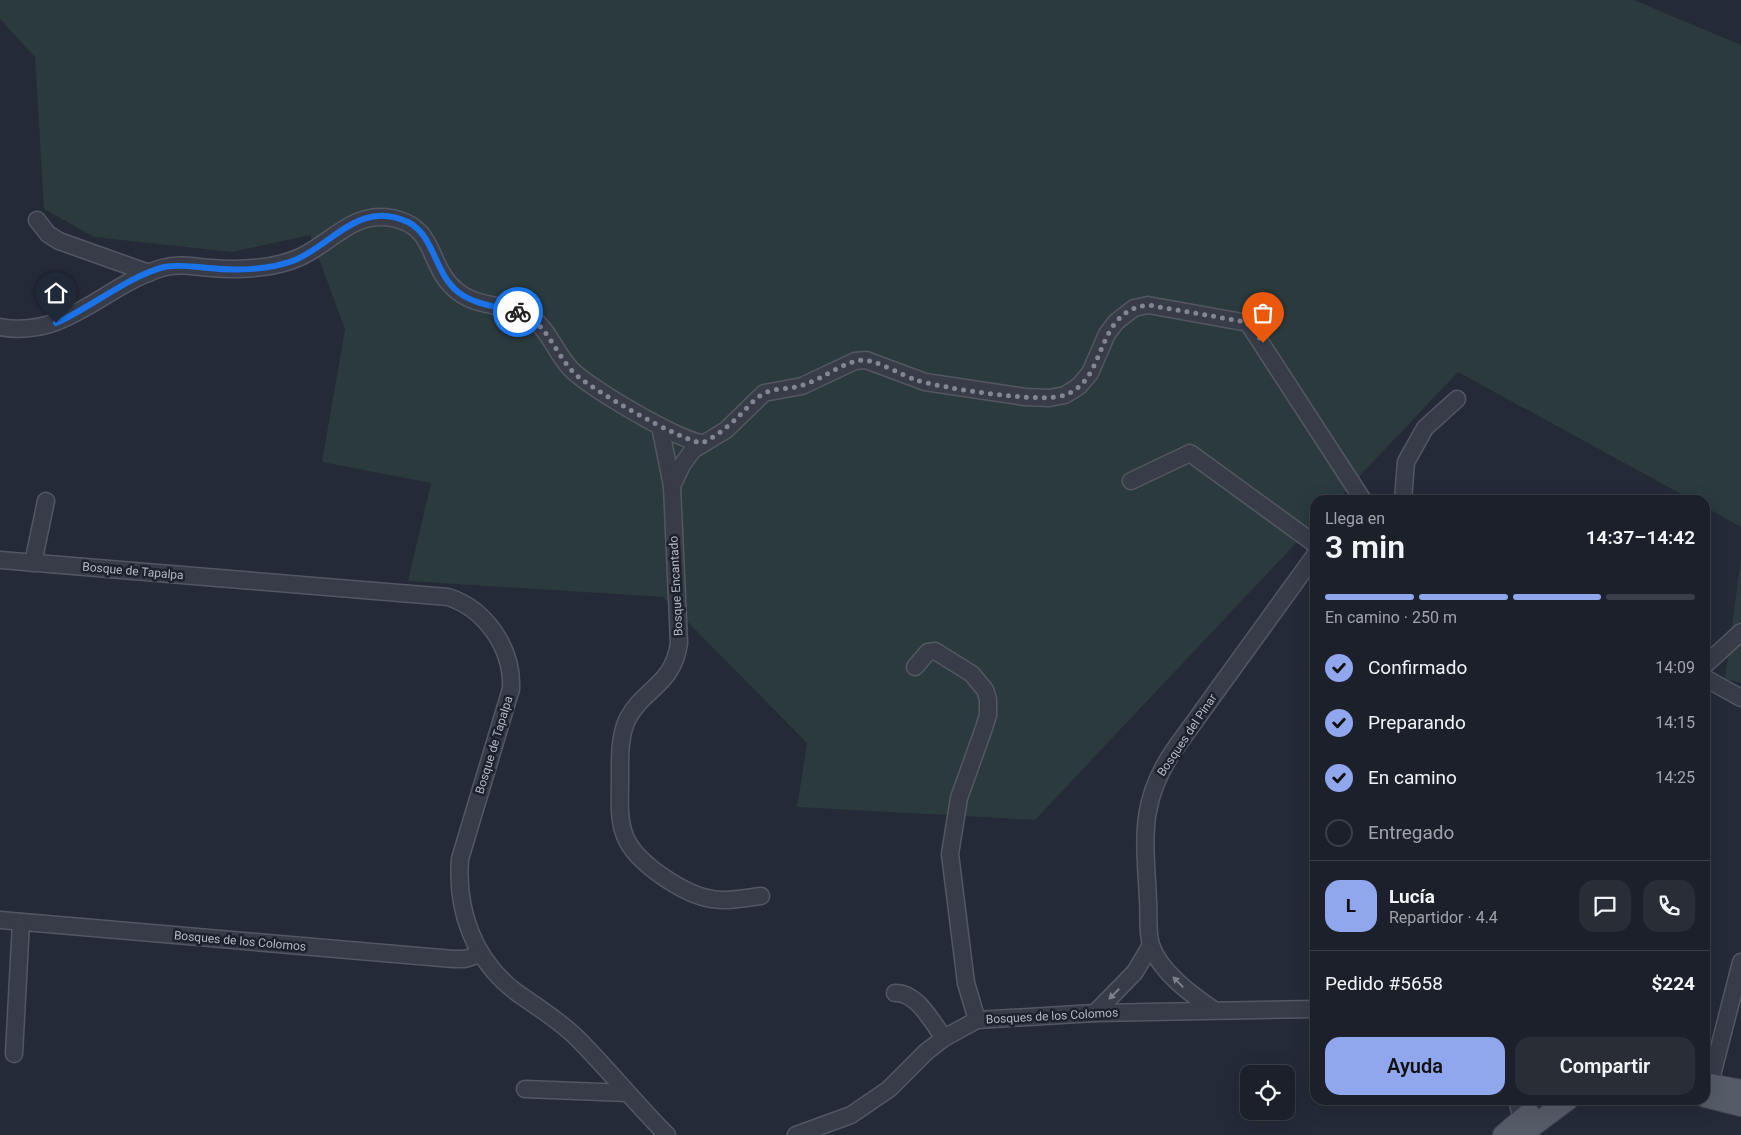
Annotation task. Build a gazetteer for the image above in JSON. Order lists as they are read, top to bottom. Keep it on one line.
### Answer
{"streets":{"street":["Bosque de Tapalpa","Bosque Encantado","Bosques del Pinar","Bosques de los Colomos"]},"crossings":[["Bosque de Tapalpa","Bosques de los Colomos"]],"page":{"heading":["3 min","Llega en","14:37–14:42"],"panel":["Lucía","Repartidor · 4.4","Pedido #5658","$224"],"bar":"En camino · 250 m","list":[["Confirmado","14:09"],["Preparando","14:15"],["En camino","14:25"],"Entregado"],"round":"L","buttons":["Ayuda","Compartir"]}}
